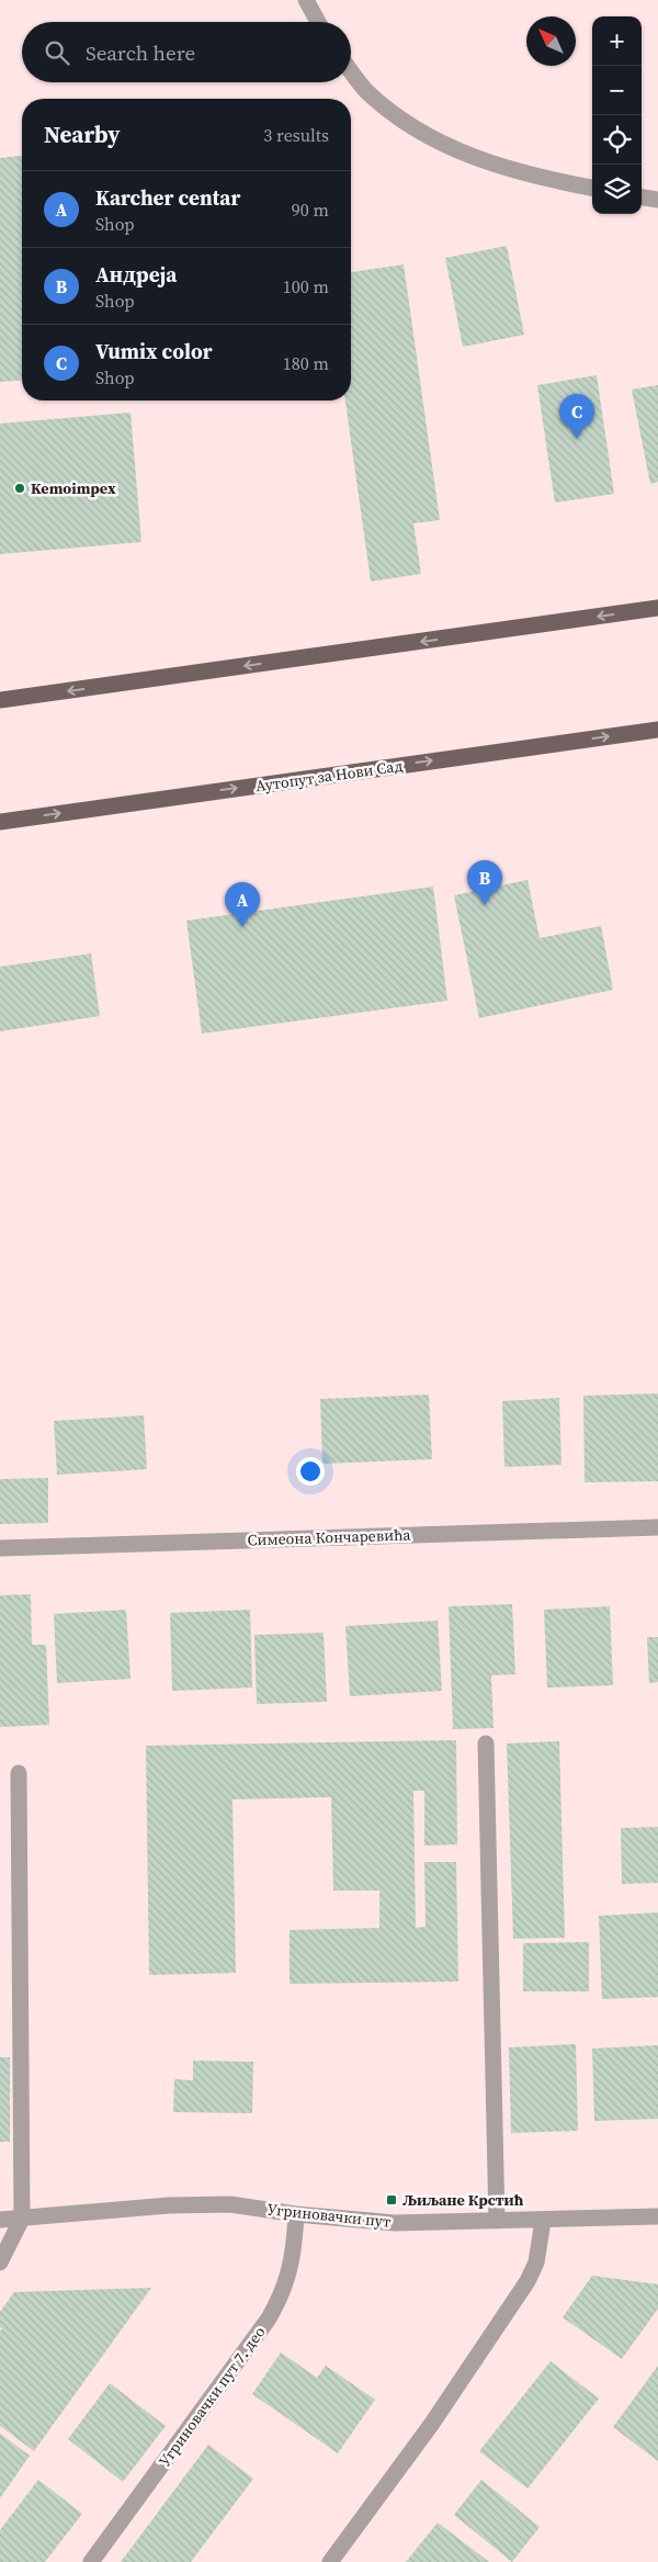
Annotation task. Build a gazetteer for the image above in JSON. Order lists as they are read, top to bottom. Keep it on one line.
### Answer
{"streets":{"main road":["Аутопут за Нови Сад"],"street":["Симеона Кончаревића","Угриновачки пут","Угриновачки пут 7. део"]},"crossings":[["Угриновачки пут","Угриновачки пут 7. део"]],"places":{"other":["Kemoimpex"],"transit":["Љиљане Крстић"]},"north":"top left","page":{"map_buttons":["+","−"],"search":"Search here","heading":["Nearby","3 results"],"list":[{"mark":"A","name":"Karcher centar","note":"Shop","value":"90 m"},{"mark":"B","name":"Андреја","note":"Shop","value":"100 m"},{"mark":"C","name":"Vumix color","note":"Shop","value":"180 m"}],"pins":["C","B","A"]}}
